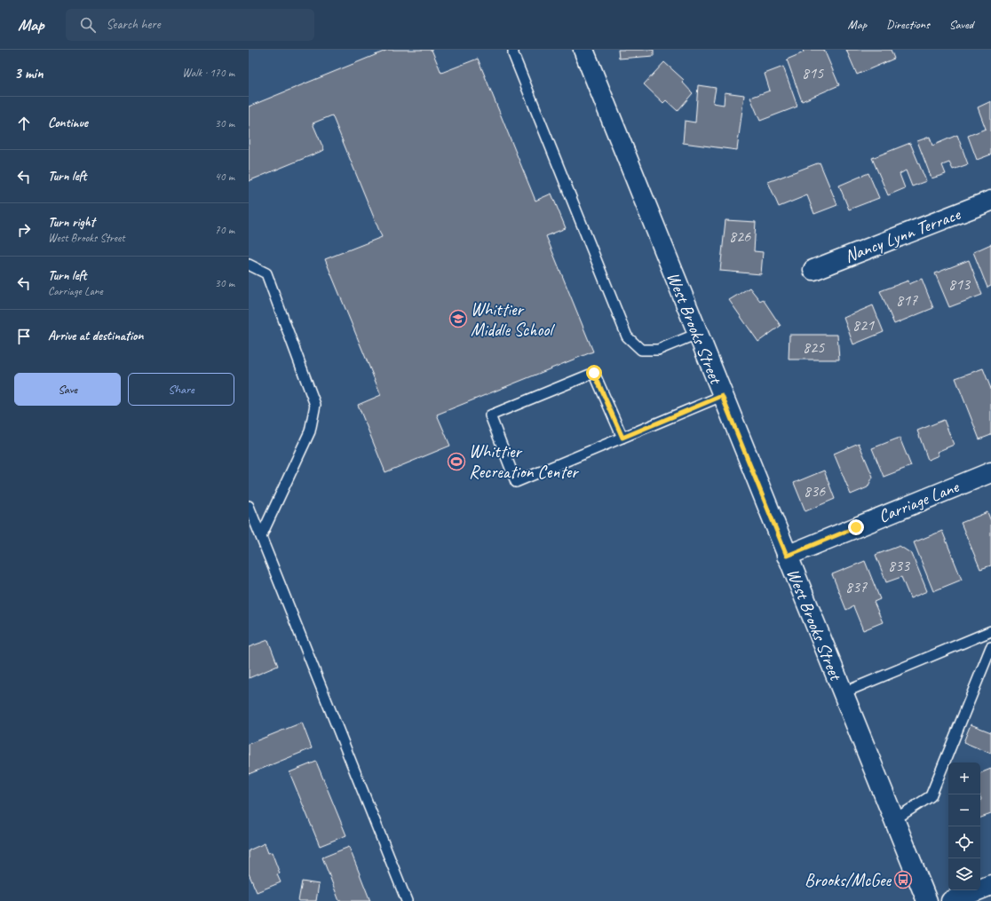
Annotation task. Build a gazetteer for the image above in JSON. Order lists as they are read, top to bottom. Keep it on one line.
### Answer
{"streets":{"street":["Nancy Lynn Terrace","West Brooks Street","Carriage Lane"]},"crossings":[["West Brooks Street","Carriage Lane"]],"places":{"school or university":["Whittier Middle School"],"sports":["Whittier Recreation Center"],"bus stop":["Brooks/McGee"]},"house_numbers":["815","826","813","817","821","825","836","833","837"],"page":{"header":"Map","search":"Search here","nav":["Map","Directions","Saved"],"heading":["3 min","Walk · 170 m"],"list":[["Continue","30 m"],["Turn left","40 m"],["Turn right","West Brooks Street","70 m"],["Turn left","Carriage Lane","30 m"],"Arrive at destination"],"buttons":["Save","Share"],"map_buttons":["+","−"]}}
